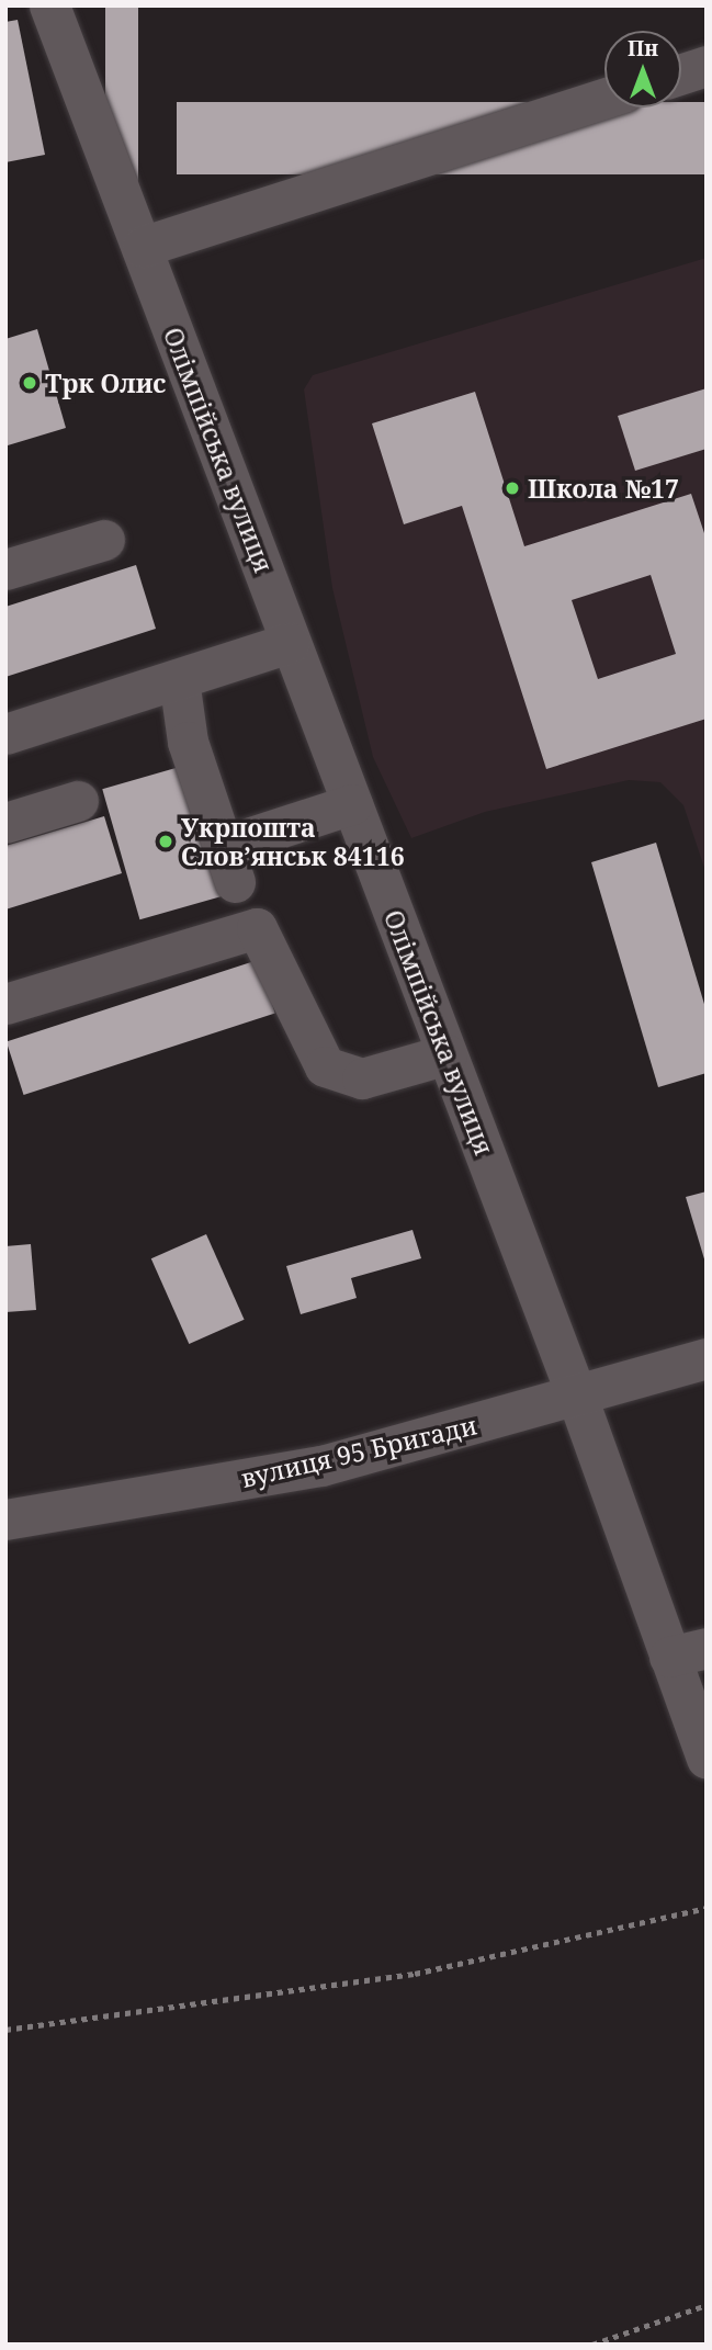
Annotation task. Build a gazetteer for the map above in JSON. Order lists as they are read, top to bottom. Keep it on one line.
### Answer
{"streets":{"street":["Олімпійська вулиця","вулиця 95 Бригади"]},"crossings":[["Олімпійська вулиця","вулиця 95 Бригади"]],"places":["Трк Олис","Школа №17","Укрпошта Слов’янськ 84116"],"north":"top"}
